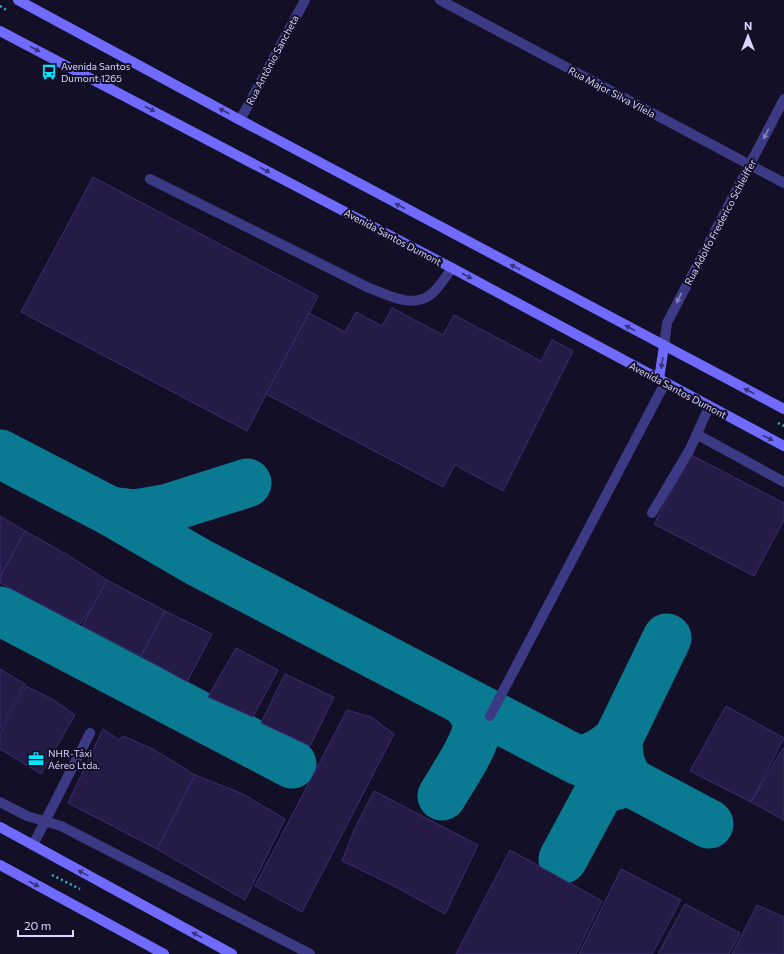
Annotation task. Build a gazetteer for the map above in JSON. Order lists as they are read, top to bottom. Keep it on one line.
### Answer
{"streets":{"main road":["Avenida Santos Dumont"],"street":["Rua Antônio Sancheta","Rua Major Silva Vilela","Rua Adolfo Frederico Schleiffer"]},"crossings":[["Rua Major Silva Vilela","Rua Adolfo Frederico Schleiffer"]],"one_way":["Rua Adolfo Frederico Schleiffer"],"places":{"bus stop":["Avenida Santos Dumont 1265"],"office":["NHR-Táxi Aéreo Ltda."]},"scale_bar":"20 m","north":"top"}
